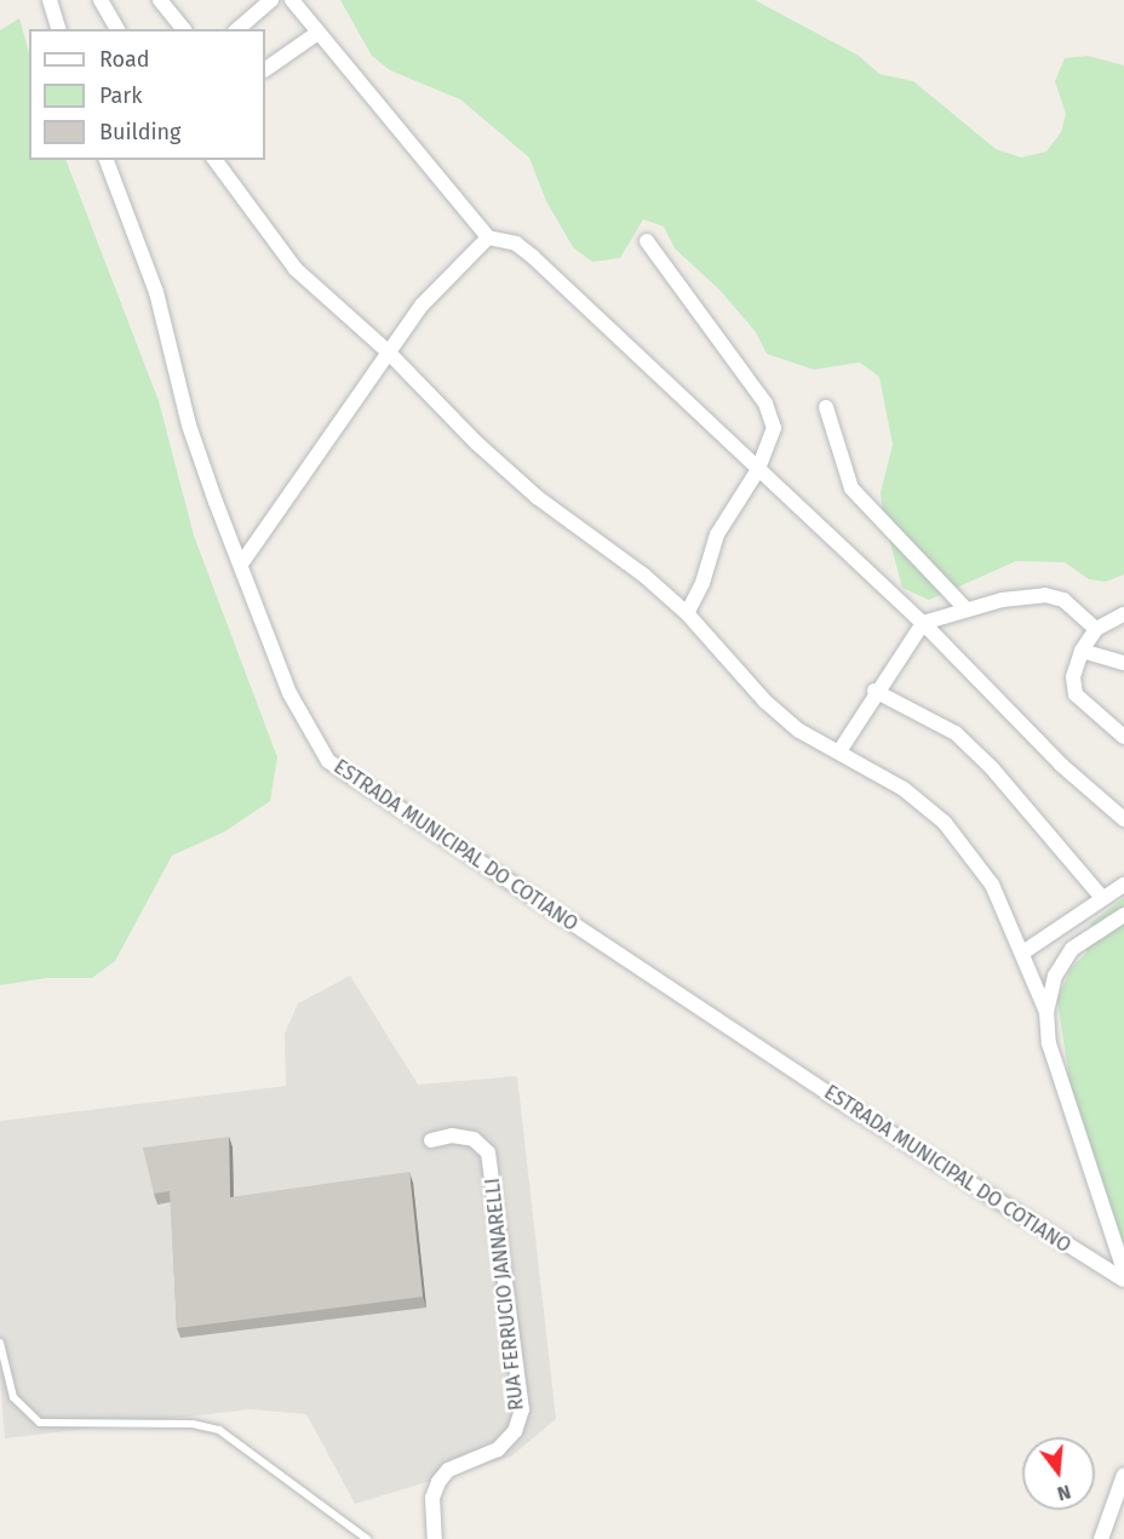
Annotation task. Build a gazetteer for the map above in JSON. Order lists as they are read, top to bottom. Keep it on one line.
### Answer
{"streets":{"street":["ESTRADA MUNICIPAL DO COTIANO","RUA FERRUCIO JANNARELLI"]},"legend":["Road","Park","Building"],"north":"bottom"}
